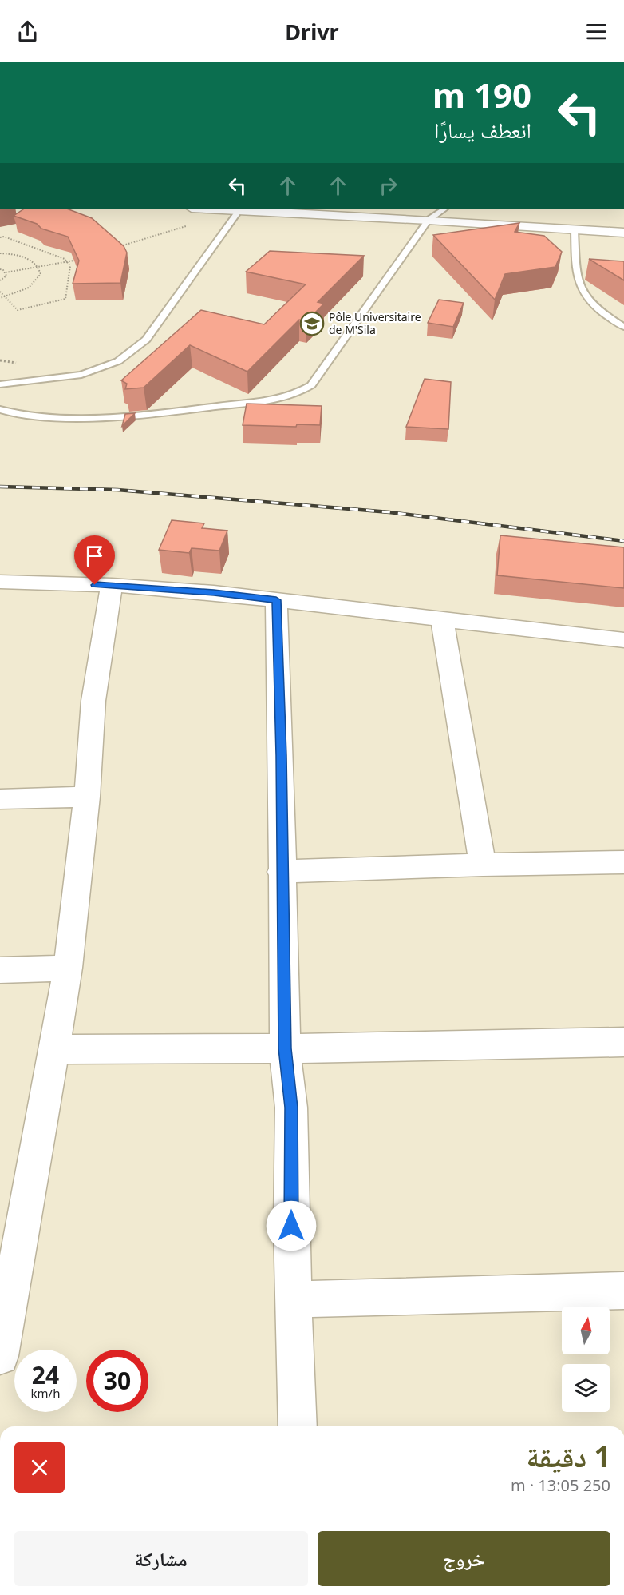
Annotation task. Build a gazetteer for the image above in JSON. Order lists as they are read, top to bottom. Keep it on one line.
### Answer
{"places":{"school or university":["Pôle Universitaire de M'Sila"]},"north":"top","page":{"header":"Drivr","turn":["190 m","انعطف يسارًا"],"speed":"24 km/h","limit":"30","heading":["1 دقيقة","250 m · 13:05"],"buttons":["خروج","مشاركة"]}}
